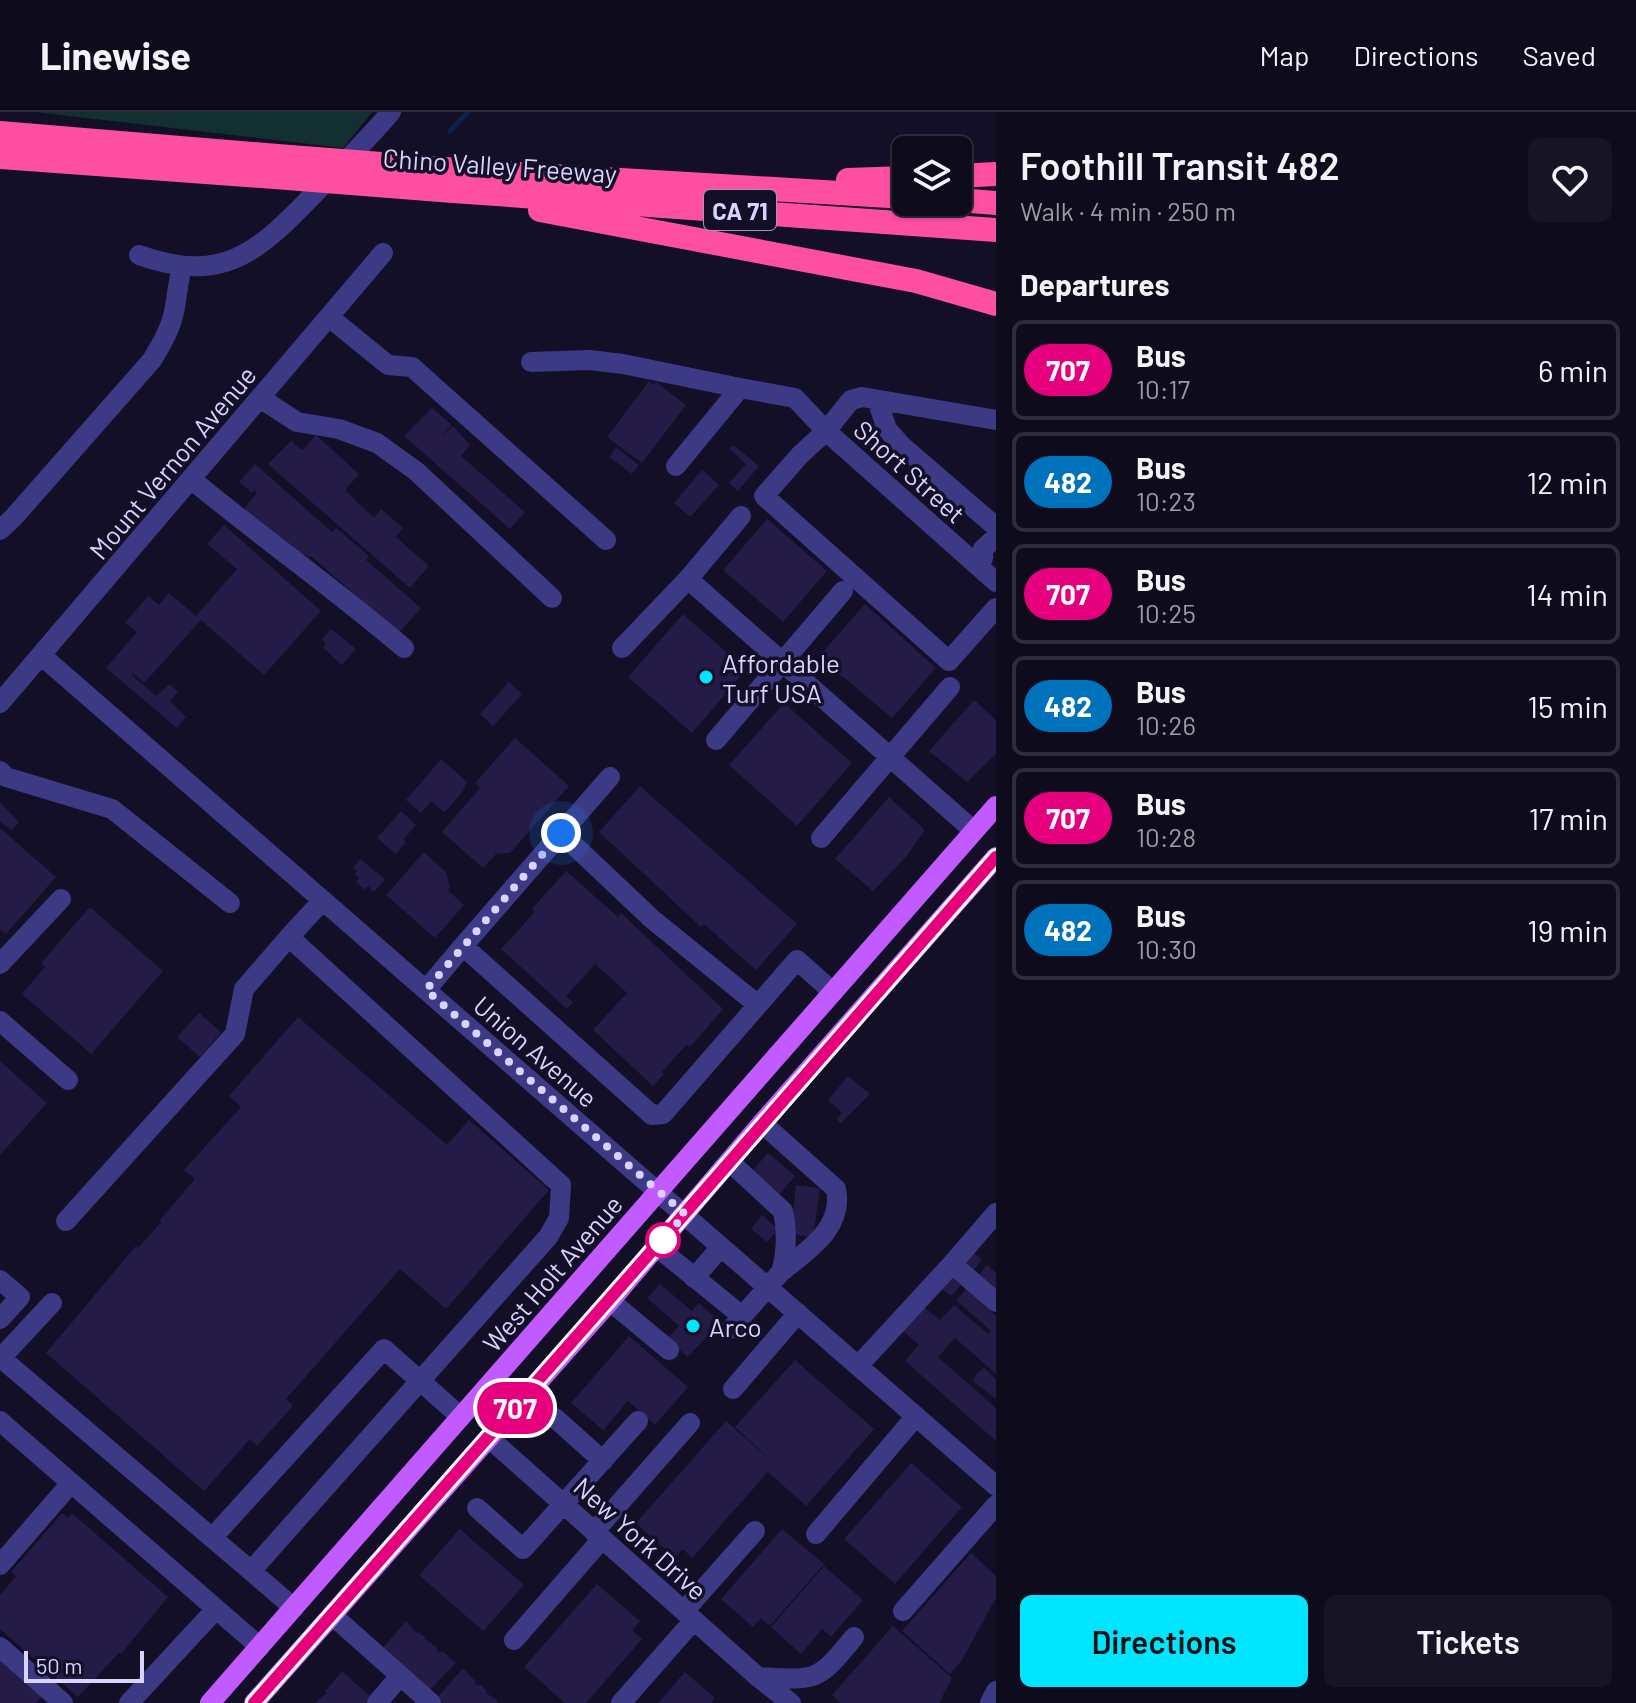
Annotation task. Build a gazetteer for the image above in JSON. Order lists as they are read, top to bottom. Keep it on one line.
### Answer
{"streets":{"highway":["Chino Valley Freeway","CA 71"],"main road":["West Holt Avenue"],"street":["Mount Vernon Avenue","Short Street","Union Avenue","New York Drive"]},"crossings":[["Mount Vernon Avenue","Union Avenue"],["Union Avenue","West Holt Avenue"]],"places":["Affordable Turf USA","Arco"],"lines":["bus line 707"],"scale_bar":"50 m","page":{"header":"Linewise","nav":["Map","Directions","Saved"],"on_map":"707","heading":[["Foothill Transit 482","Walk · 4 min · 250 m"],"Departures"],"list":[{"mark":"707","name":"Bus","note":"10:17","value":"6 min"},{"mark":"482","name":"Bus","note":"10:23","value":"12 min"},{"mark":"707","name":"Bus","note":"10:25","value":"14 min"},{"mark":"482","name":"Bus","note":"10:26","value":"15 min"},{"mark":"707","name":"Bus","note":"10:28","value":"17 min"},{"mark":"482","name":"Bus","note":"10:30","value":"19 min"}],"buttons":["Directions","Tickets"],"scale":"50 m"}}
